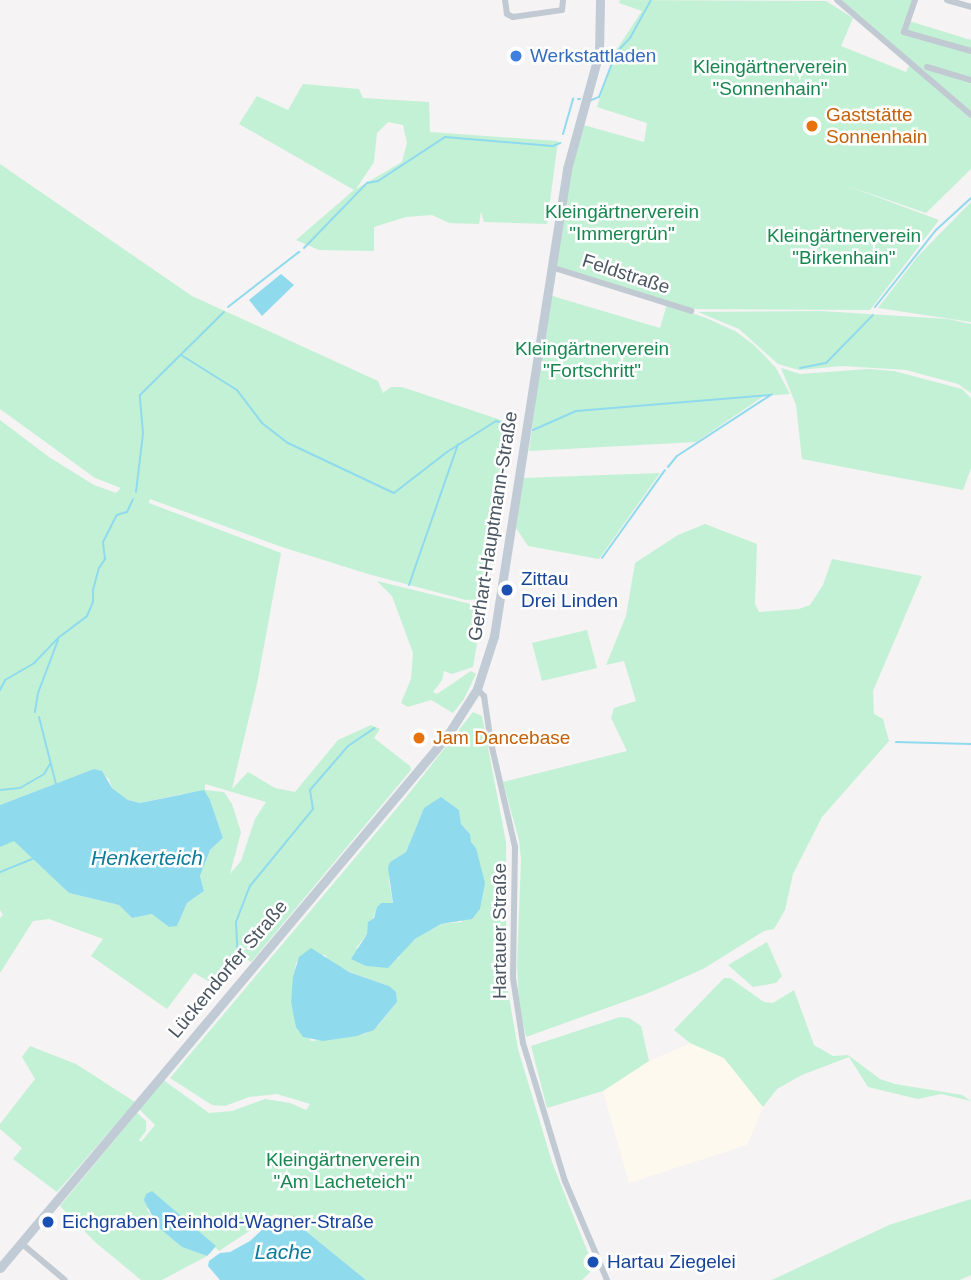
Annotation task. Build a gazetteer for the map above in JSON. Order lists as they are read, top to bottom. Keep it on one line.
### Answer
{"streets":{"main road":["Gerhart-Hauptmann-Straße","Lückendorfer Straße"],"street":["Feldstraße","Hartauer Straße"]},"crossings":[["Feldstraße","Gerhart-Hauptmann-Straße"],["Gerhart-Hauptmann-Straße","Hartauer Straße"],["Gerhart-Hauptmann-Straße","Lückendorfer Straße"],["Hartauer Straße","Lückendorfer Straße"]],"water":["Henkerteich","Lache"],"parks":["Kleingärtnerverein \"Sonnenhain\"","Kleingärtnerverein \"Immergrün\"","Kleingärtnerverein \"Birkenhain\"","Kleingärtnerverein \"Fortschritt\"","Kleingärtnerverein \"Am Lacheteich\""],"places":["Werkstattladen","Gaststätte Sonnenhain","Zittau Drei Linden","Jam Dancebase","Eichgraben Reinhold-Wagner-Straße","Hartau Ziegelei"]}
